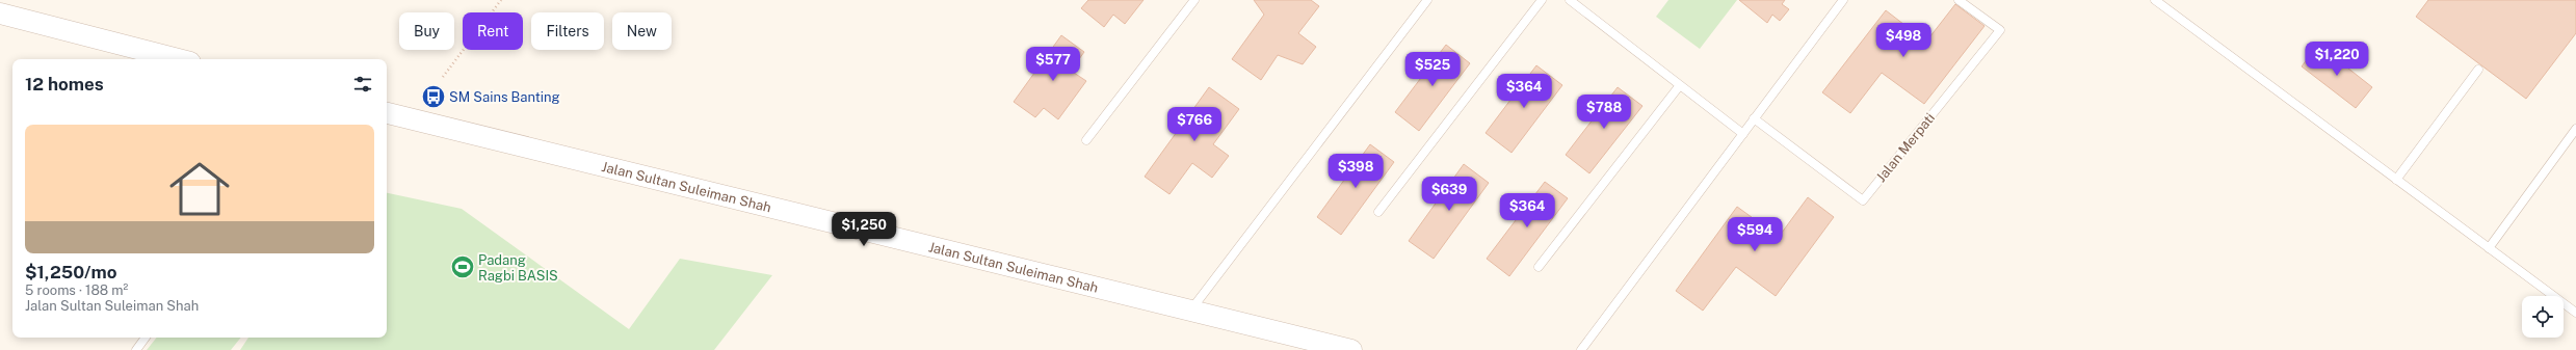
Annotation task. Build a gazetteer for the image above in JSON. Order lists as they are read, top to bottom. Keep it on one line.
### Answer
{"streets":{"street":["Jalan Sultan Suleiman Shah"],"lane":["Jalan Merpati"]},"places":{"bus stop":["SM Sains Banting"],"sports":["Padang Ragbi BASIS"]},"page":{"chip":["Buy","Rent","Filters","New"],"price":["$498","$1,220","$577","$525","$364","$788","$766","$398","$639","$364","$1,250","$594"],"heading":"12 homes","list":[{"name":"$1,250/mo","note":"5 rooms · 188 m² · Jalan Sultan Suleiman Shah"}]}}
